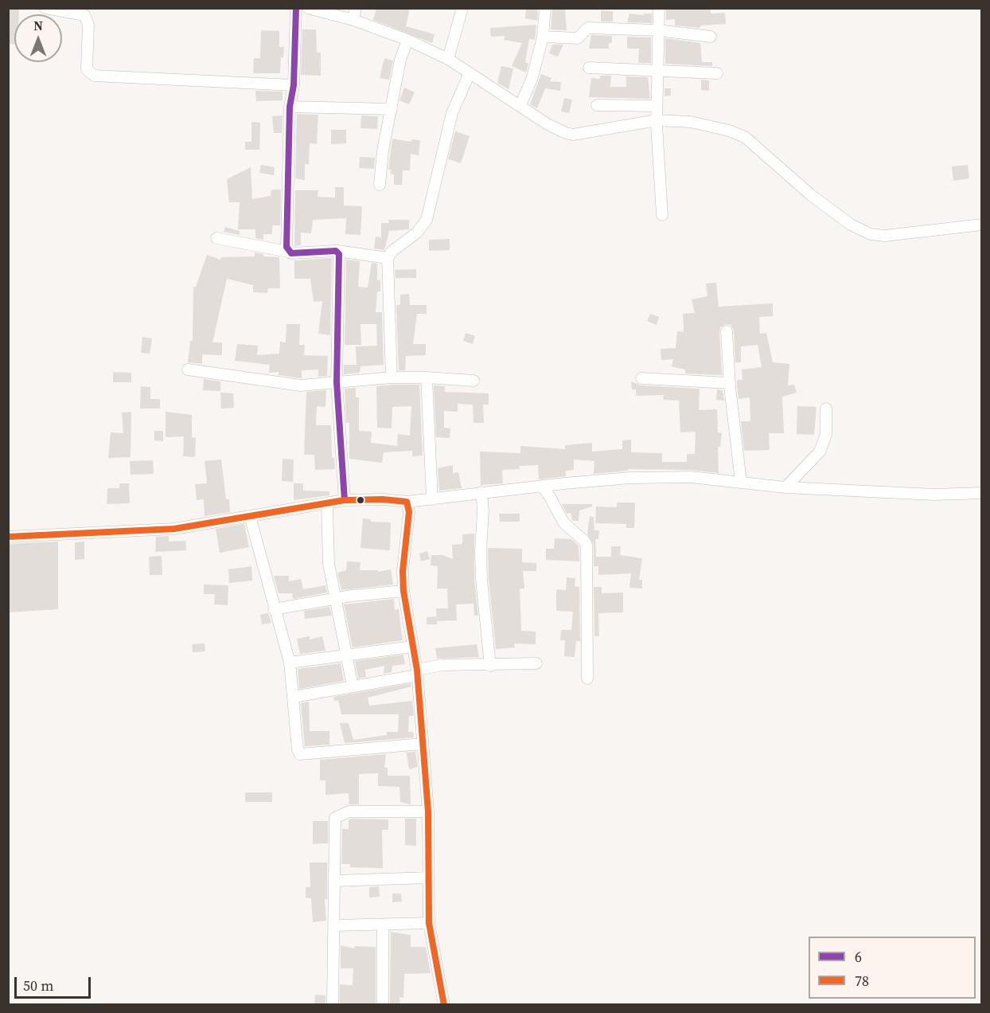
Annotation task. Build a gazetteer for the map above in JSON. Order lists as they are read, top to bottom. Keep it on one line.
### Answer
{"lines":["transit line 6","transit line 78"],"legend":["6","78"],"scale_bar":"50 m","north":"top"}
